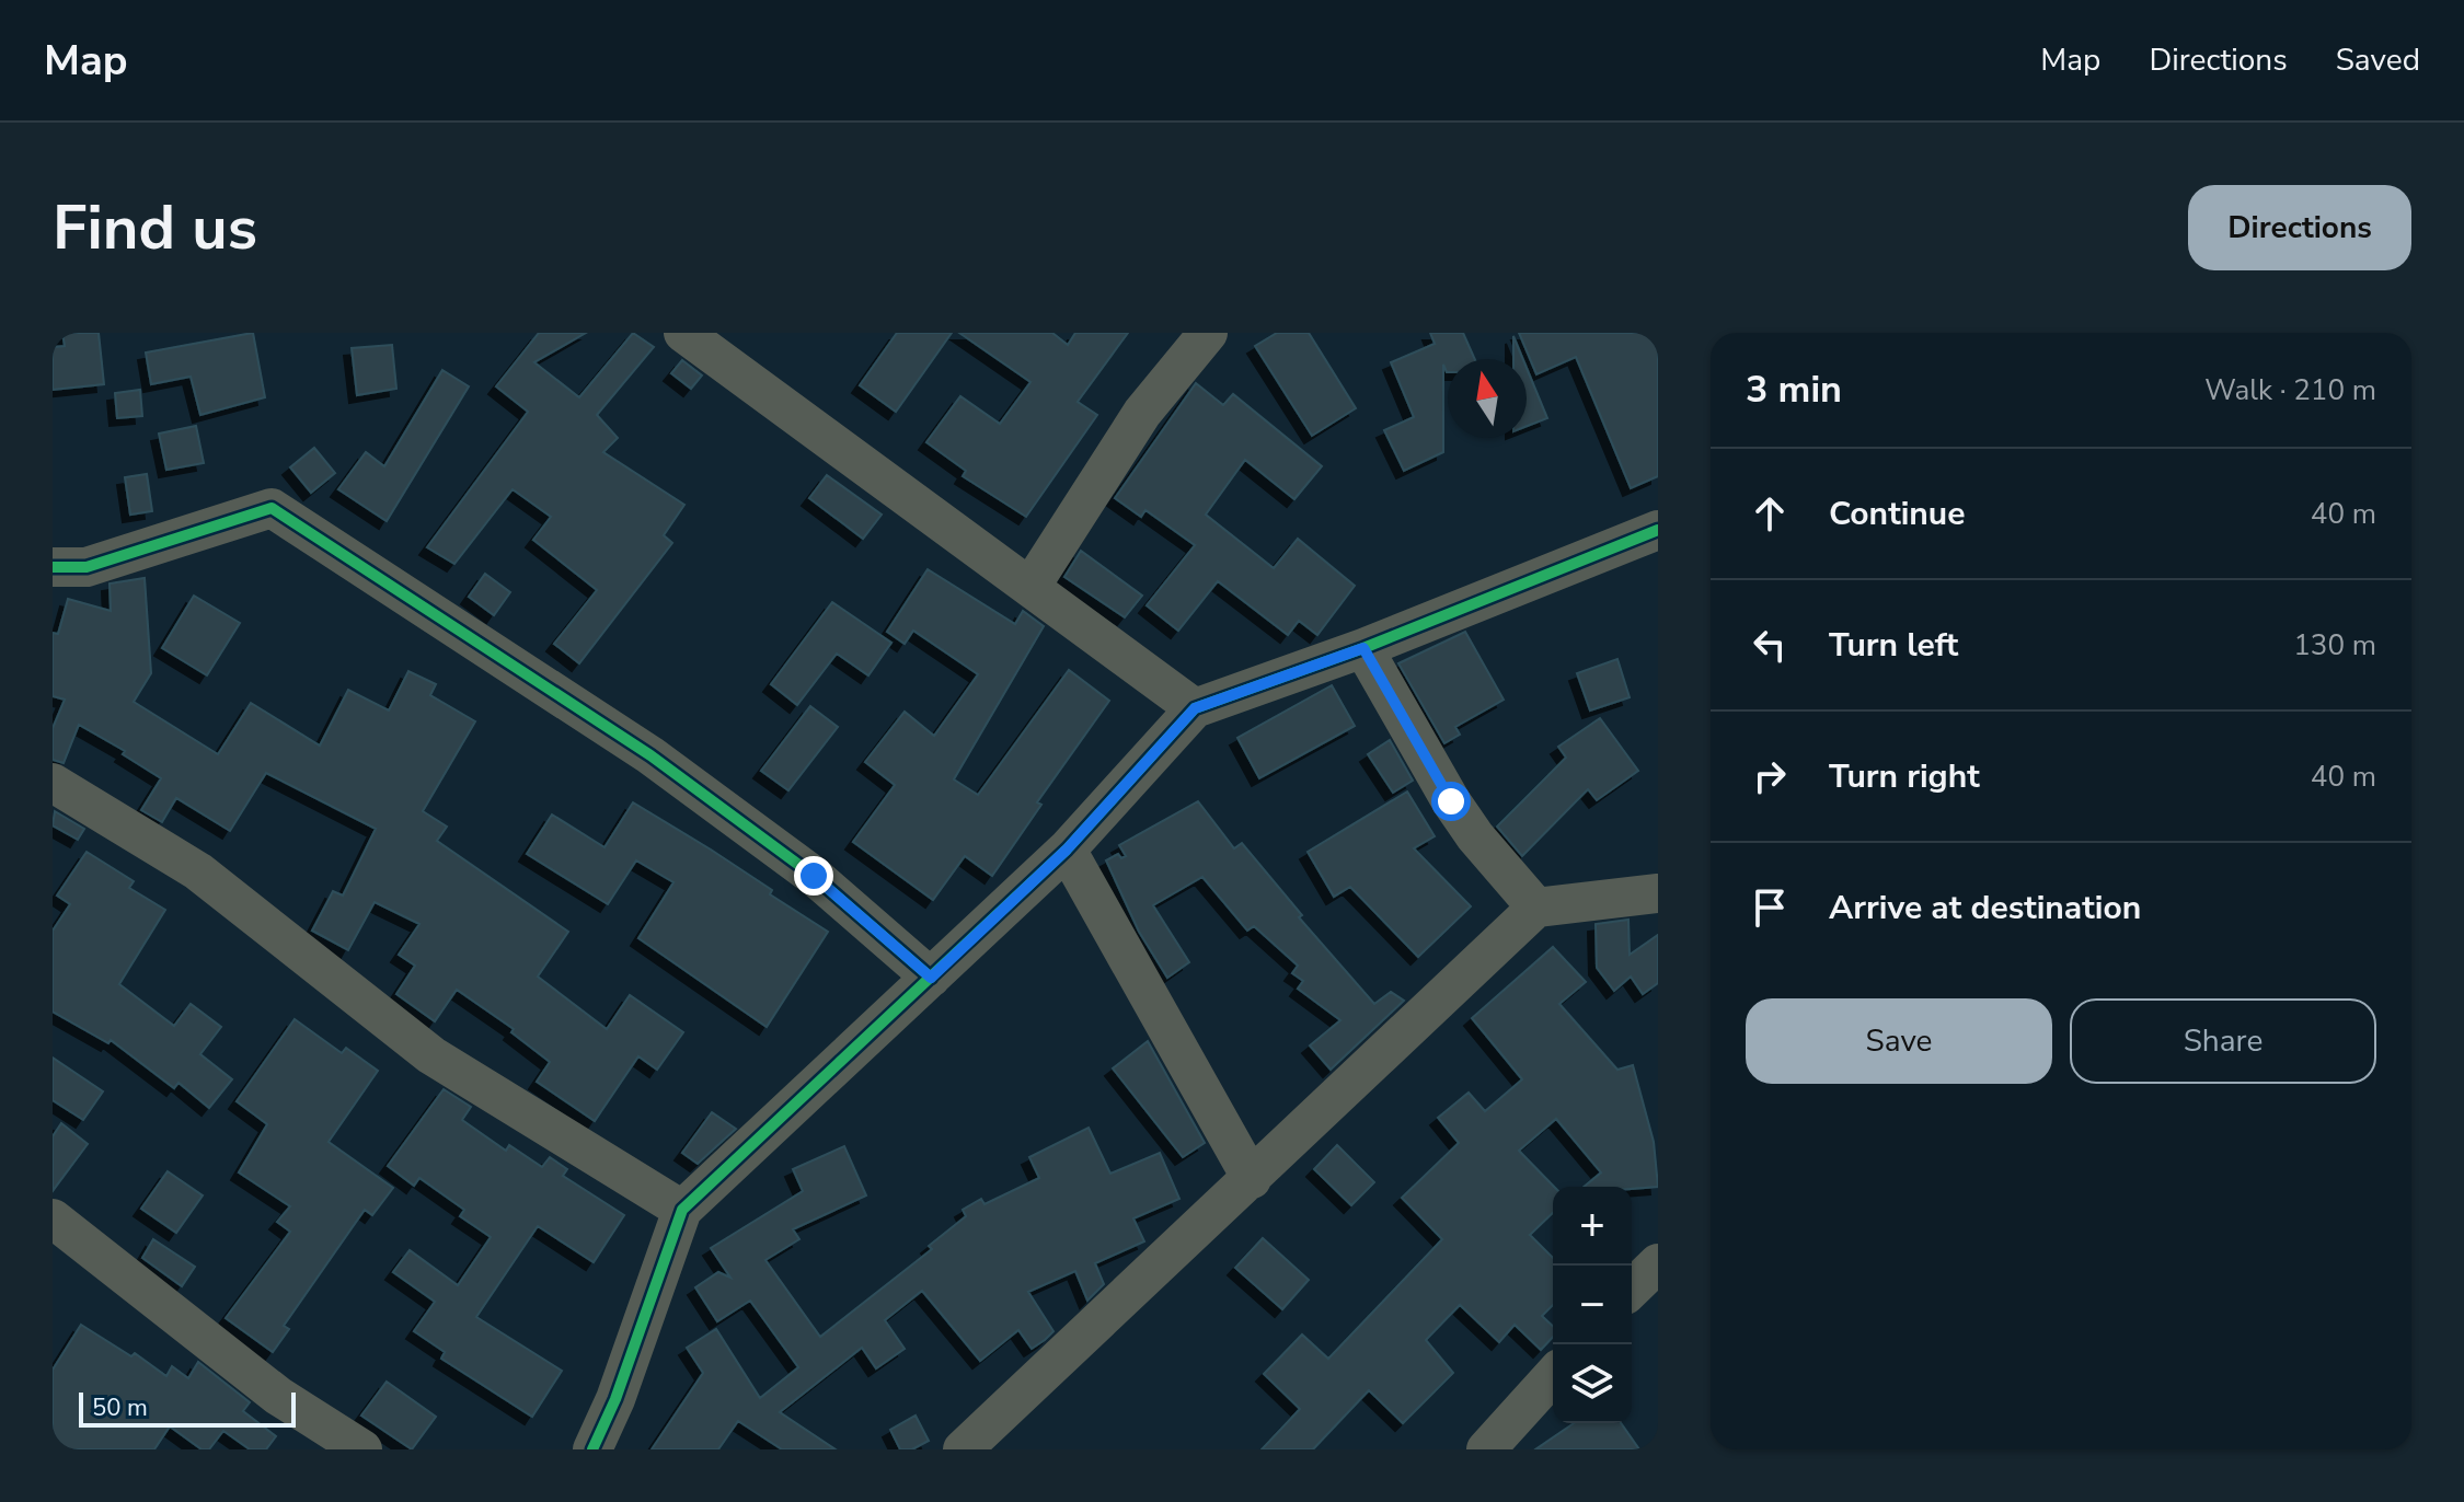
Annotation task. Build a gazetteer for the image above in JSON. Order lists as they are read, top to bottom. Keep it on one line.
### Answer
{"scale_bar":"50 m","north":"top","page":{"header":"Map","nav":["Map","Directions","Saved"],"buttons":["Directions",["Save","Share"]],"title":"Find us","heading":["3 min","Walk · 210 m"],"list":[["Continue","40 m"],["Turn left","130 m"],["Turn right","40 m"],"Arrive at destination"],"map_buttons":["+","−"],"scale":"50 m"}}
